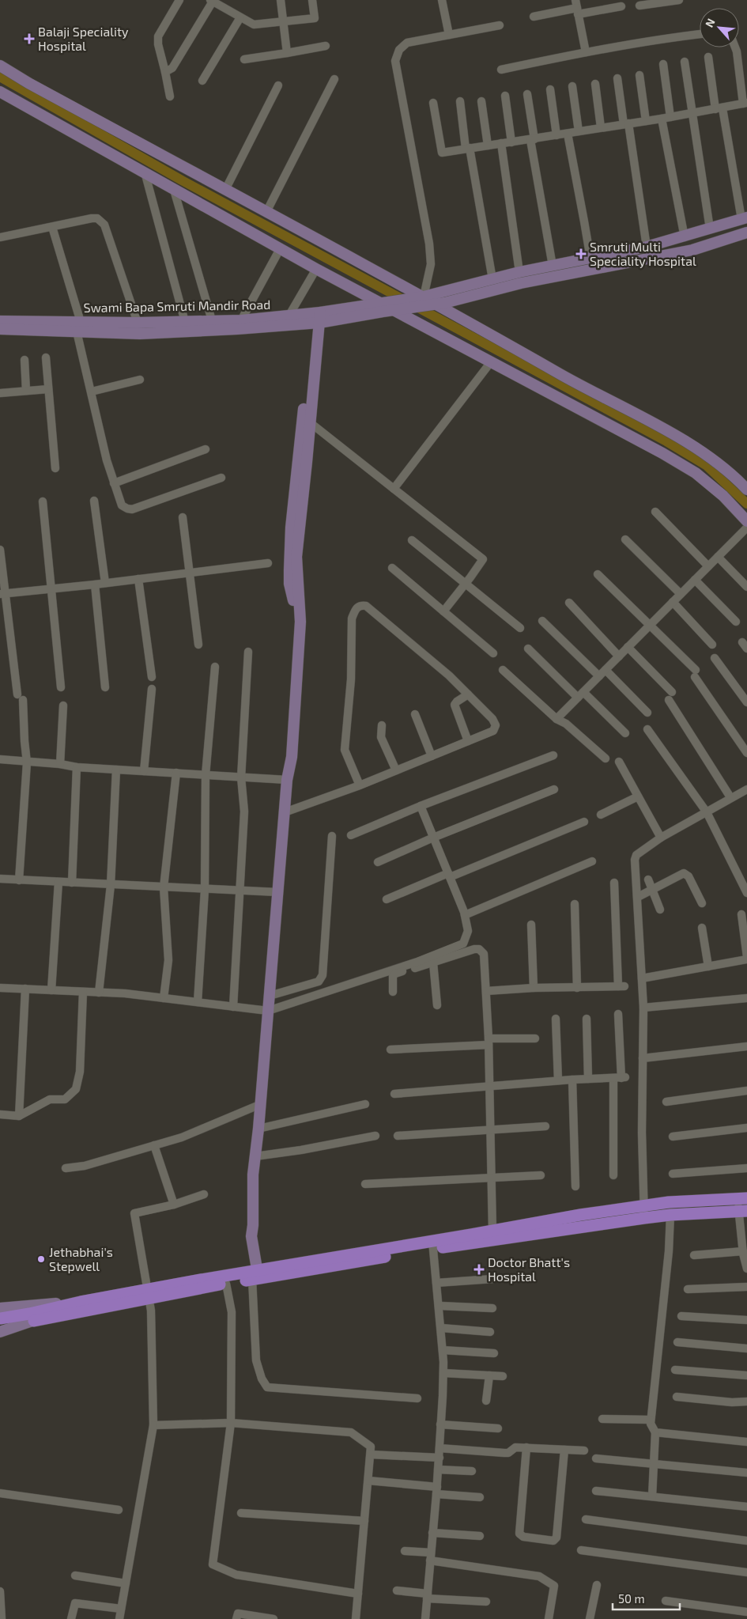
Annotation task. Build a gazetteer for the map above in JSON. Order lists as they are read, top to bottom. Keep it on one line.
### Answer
{"streets":{"street":["Swami Bapa Smruti Mandir Road"]},"places":{"health":["Balaji Speciality Hospital","Smruti Multi Speciality Hospital","Doctor Bhatt's Hospital"],"other":["Jethabhai's Stepwell"]},"scale_bar":"50 m","north":"top left"}
